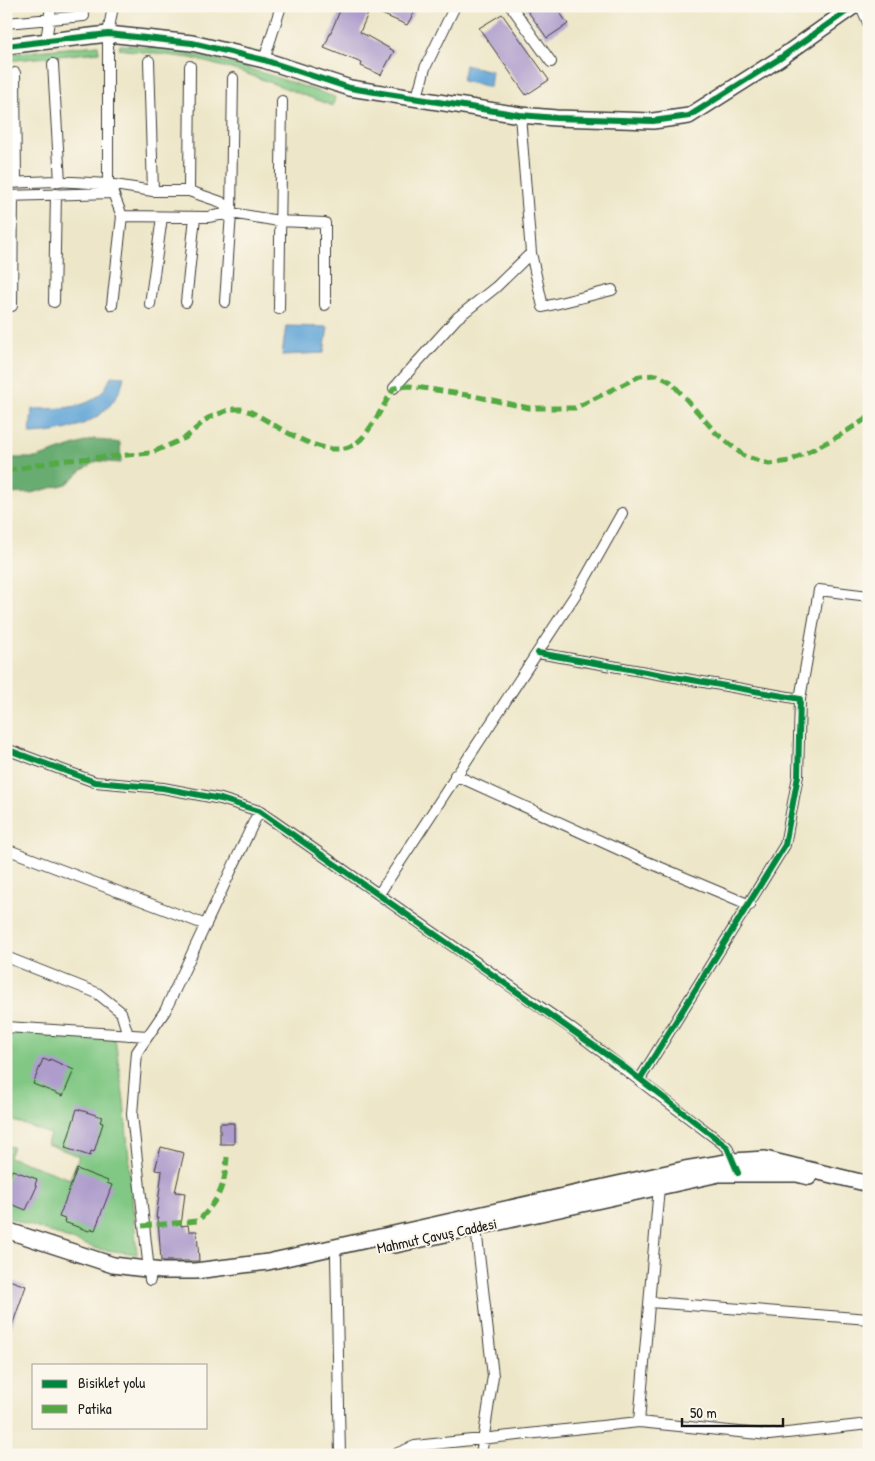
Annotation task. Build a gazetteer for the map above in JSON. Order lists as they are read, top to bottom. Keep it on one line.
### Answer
{"streets":{"main road":["Mahmut Çavuş Caddesi"]},"legend":["Bisiklet yolu","Patika"],"scale_bar":"50 m"}
